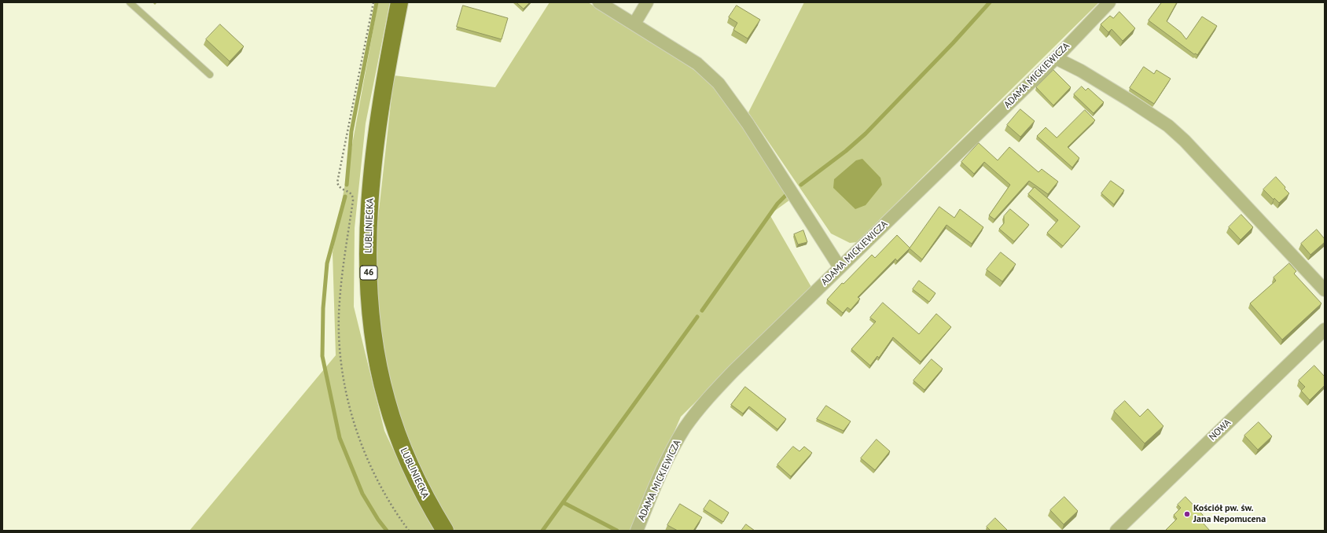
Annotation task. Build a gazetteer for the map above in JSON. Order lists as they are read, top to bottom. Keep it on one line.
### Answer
{"streets":{"main road":["LUBLINIECKA","46"],"street":["ADAMA MICKIEWICZA","NOWA"]},"places":["Kościół pw. św. Jana Nepomucena"]}
